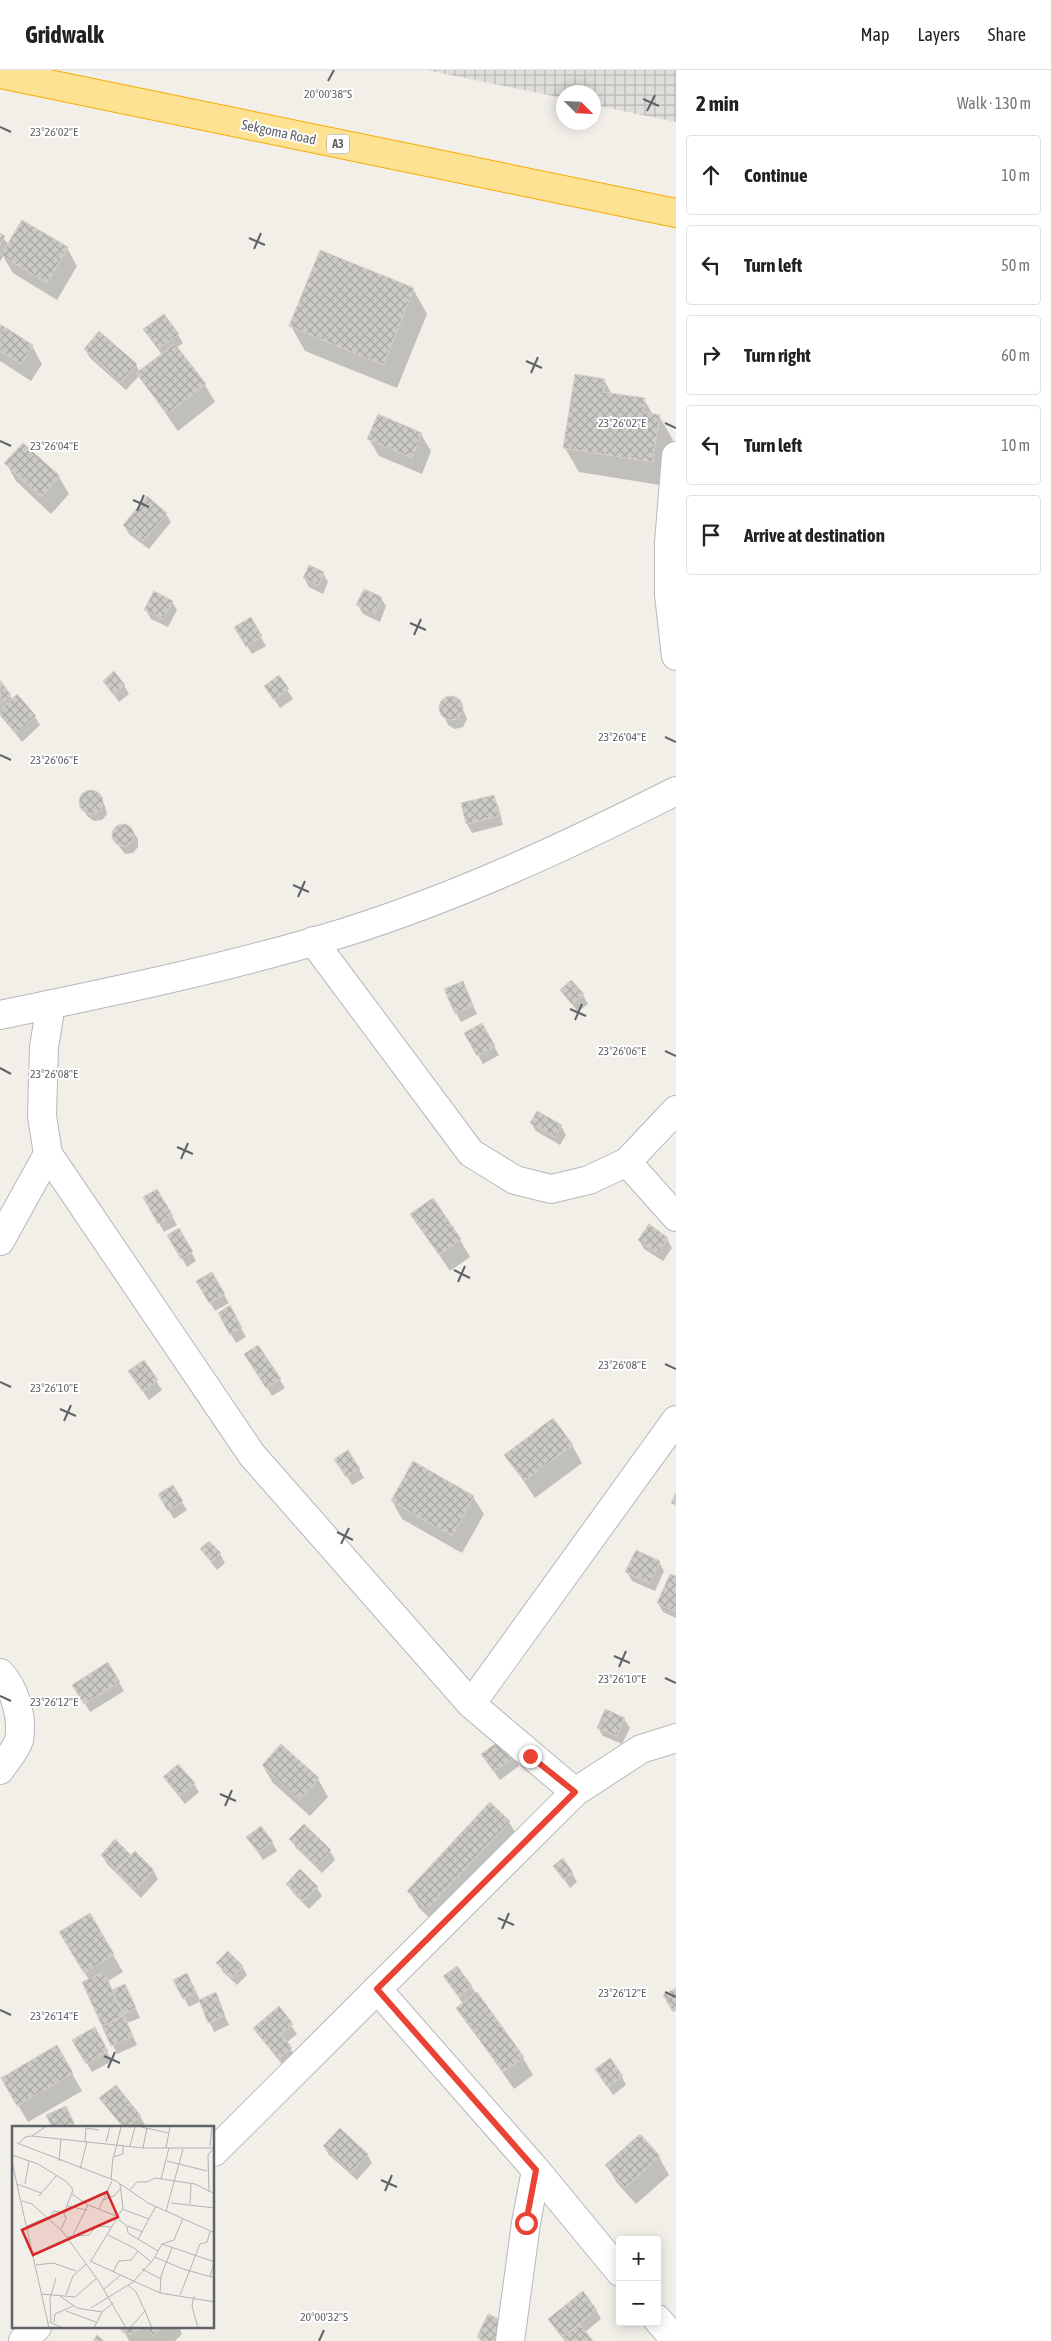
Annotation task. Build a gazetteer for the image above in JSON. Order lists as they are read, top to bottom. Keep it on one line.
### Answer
{"streets":{"highway":["Sekgoma Road","A3"]},"north":"bottom right","page":{"header":"Gridwalk","nav":["Map","Layers","Share"],"heading":["2 min","Walk · 130 m"],"list":[["Continue","10 m"],["Turn left","50 m"],["Turn right","60 m"],["Turn left","10 m"],"Arrive at destination"],"map_buttons":["+","−"]},"coordinates":["20°00'38\"S","23°26'02\"E","23°26'04\"E","23°26'06\"E","23°26'08\"E","23°26'10\"E","23°26'12\"E","23°26'14\"E","20°00'32\"S"]}
